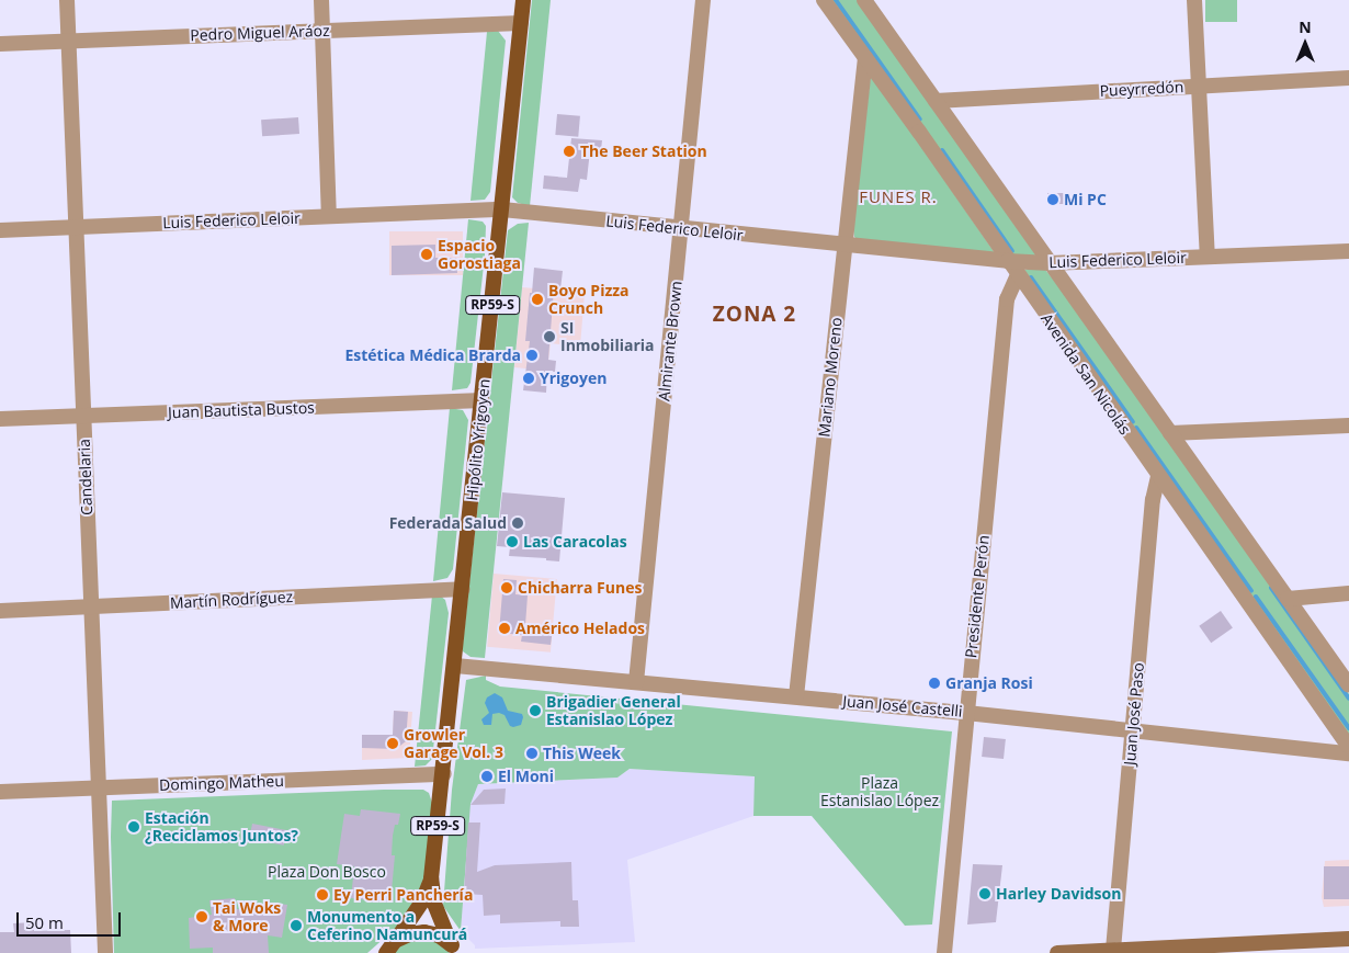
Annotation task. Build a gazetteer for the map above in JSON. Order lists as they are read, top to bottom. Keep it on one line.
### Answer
{"streets":{"main road":["RP59-S","Hipólito Yrigoyen"],"street":["Pedro Miguel Aráoz","Pueyrredón","Luis Federico Leloir","Almirante Brown","Avenida San Nicolás","Mariano Moreno","Juan Bautista Bustos","Candelaria","Presidente Perón","Martín Rodríguez","Juan José Castelli","Juan José Paso","Domingo Matheu"]},"crossings":[["Pedro Miguel Aráoz","Hipólito Yrigoyen"],["Pedro Miguel Aráoz","Candelaria"],["Luis Federico Leloir","Almirante Brown"],["Luis Federico Leloir","Avenida San Nicolás"],["Luis Federico Leloir","Mariano Moreno"],["Luis Federico Leloir","Hipólito Yrigoyen"],["Luis Federico Leloir","Candelaria"],["RP59-S","Hipólito Yrigoyen"],["Almirante Brown","Juan José Castelli"],["Avenida San Nicolás","Mariano Moreno"],["Avenida San Nicolás","Presidente Perón"],["Avenida San Nicolás","Juan José Paso"],["Mariano Moreno","Juan José Castelli"],["Juan Bautista Bustos","Hipólito Yrigoyen"],["Juan Bautista Bustos","Candelaria"],["Hipólito Yrigoyen","Martín Rodríguez"],["Hipólito Yrigoyen","Juan José Castelli"],["Hipólito Yrigoyen","Domingo Matheu"],["Candelaria","Martín Rodríguez"],["Candelaria","Domingo Matheu"],["Presidente Perón","Juan José Castelli"],["Juan José Castelli","Juan José Paso"]],"districts":["FUNES R.","ZONA 2"],"parks":["Plaza Estanislao López","Plaza Don Bosco"],"places":["The Beer Station","Mi PC","Espacio Gorostiaga","Boyo Pizza Crunch","SI Inmobiliaria","Estética Médica Brarda","Yrigoyen","Federada Salud","Las Caracolas","Chicharra Funes","Américo Helados","Granja Rosi","Brigadier General Estanislao López","Growler Garage Vol. 3","This Week","El Moni","Estación ¿Reciclamos Juntos?","Harley Davidson","Ey Perri Panchería","Tai Woks & More","Monumento a Ceferino Namuncurá"],"scale_bar":"50 m","north":"top"}
